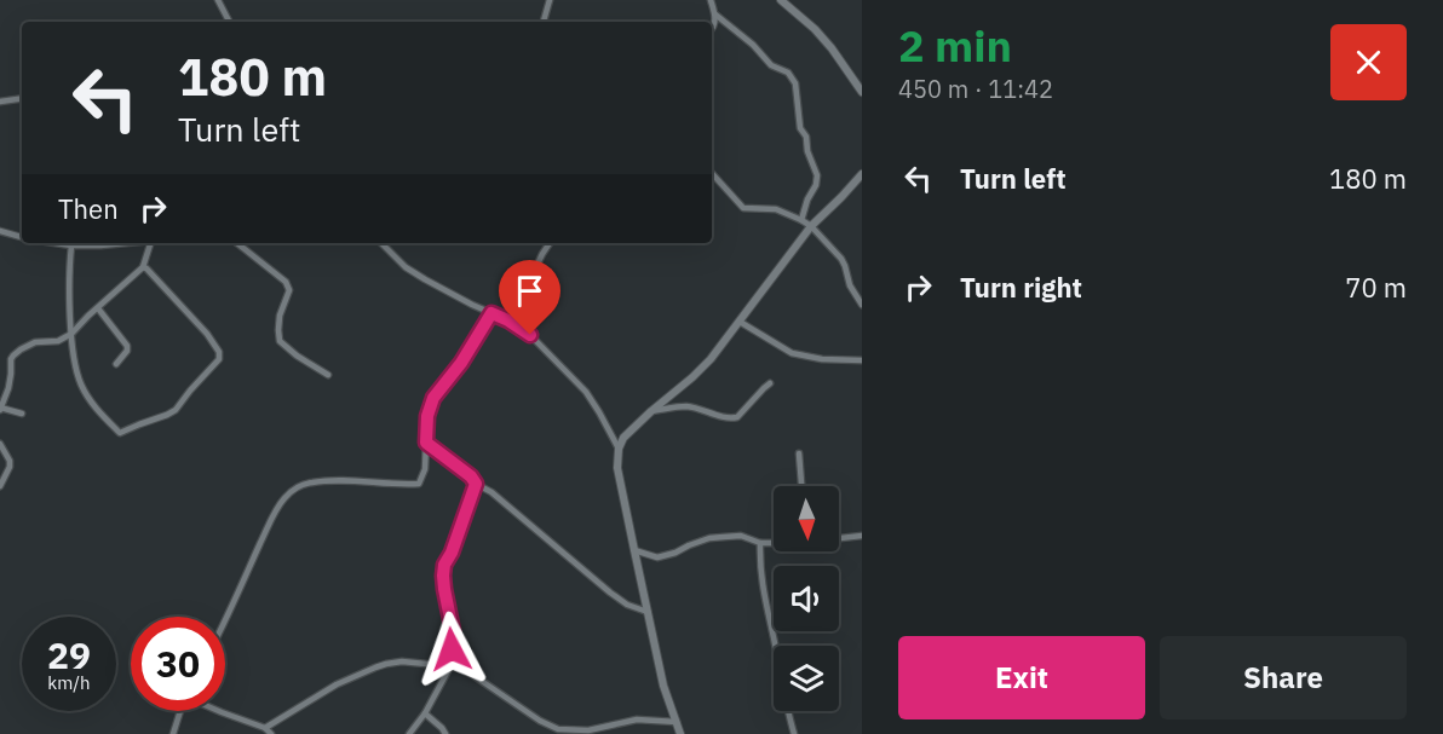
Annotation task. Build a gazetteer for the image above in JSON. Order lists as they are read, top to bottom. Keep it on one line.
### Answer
{"north":"bottom","page":{"heading":["2 min","450 m · 11:42"],"turn":["180 m","Turn left"],"list":[{"name":"Turn left","value":"180 m"},{"name":"Turn right","value":"70 m"}],"then":"Then","speed":"29 km/h","limit":"30","buttons":["Exit","Share"]}}
